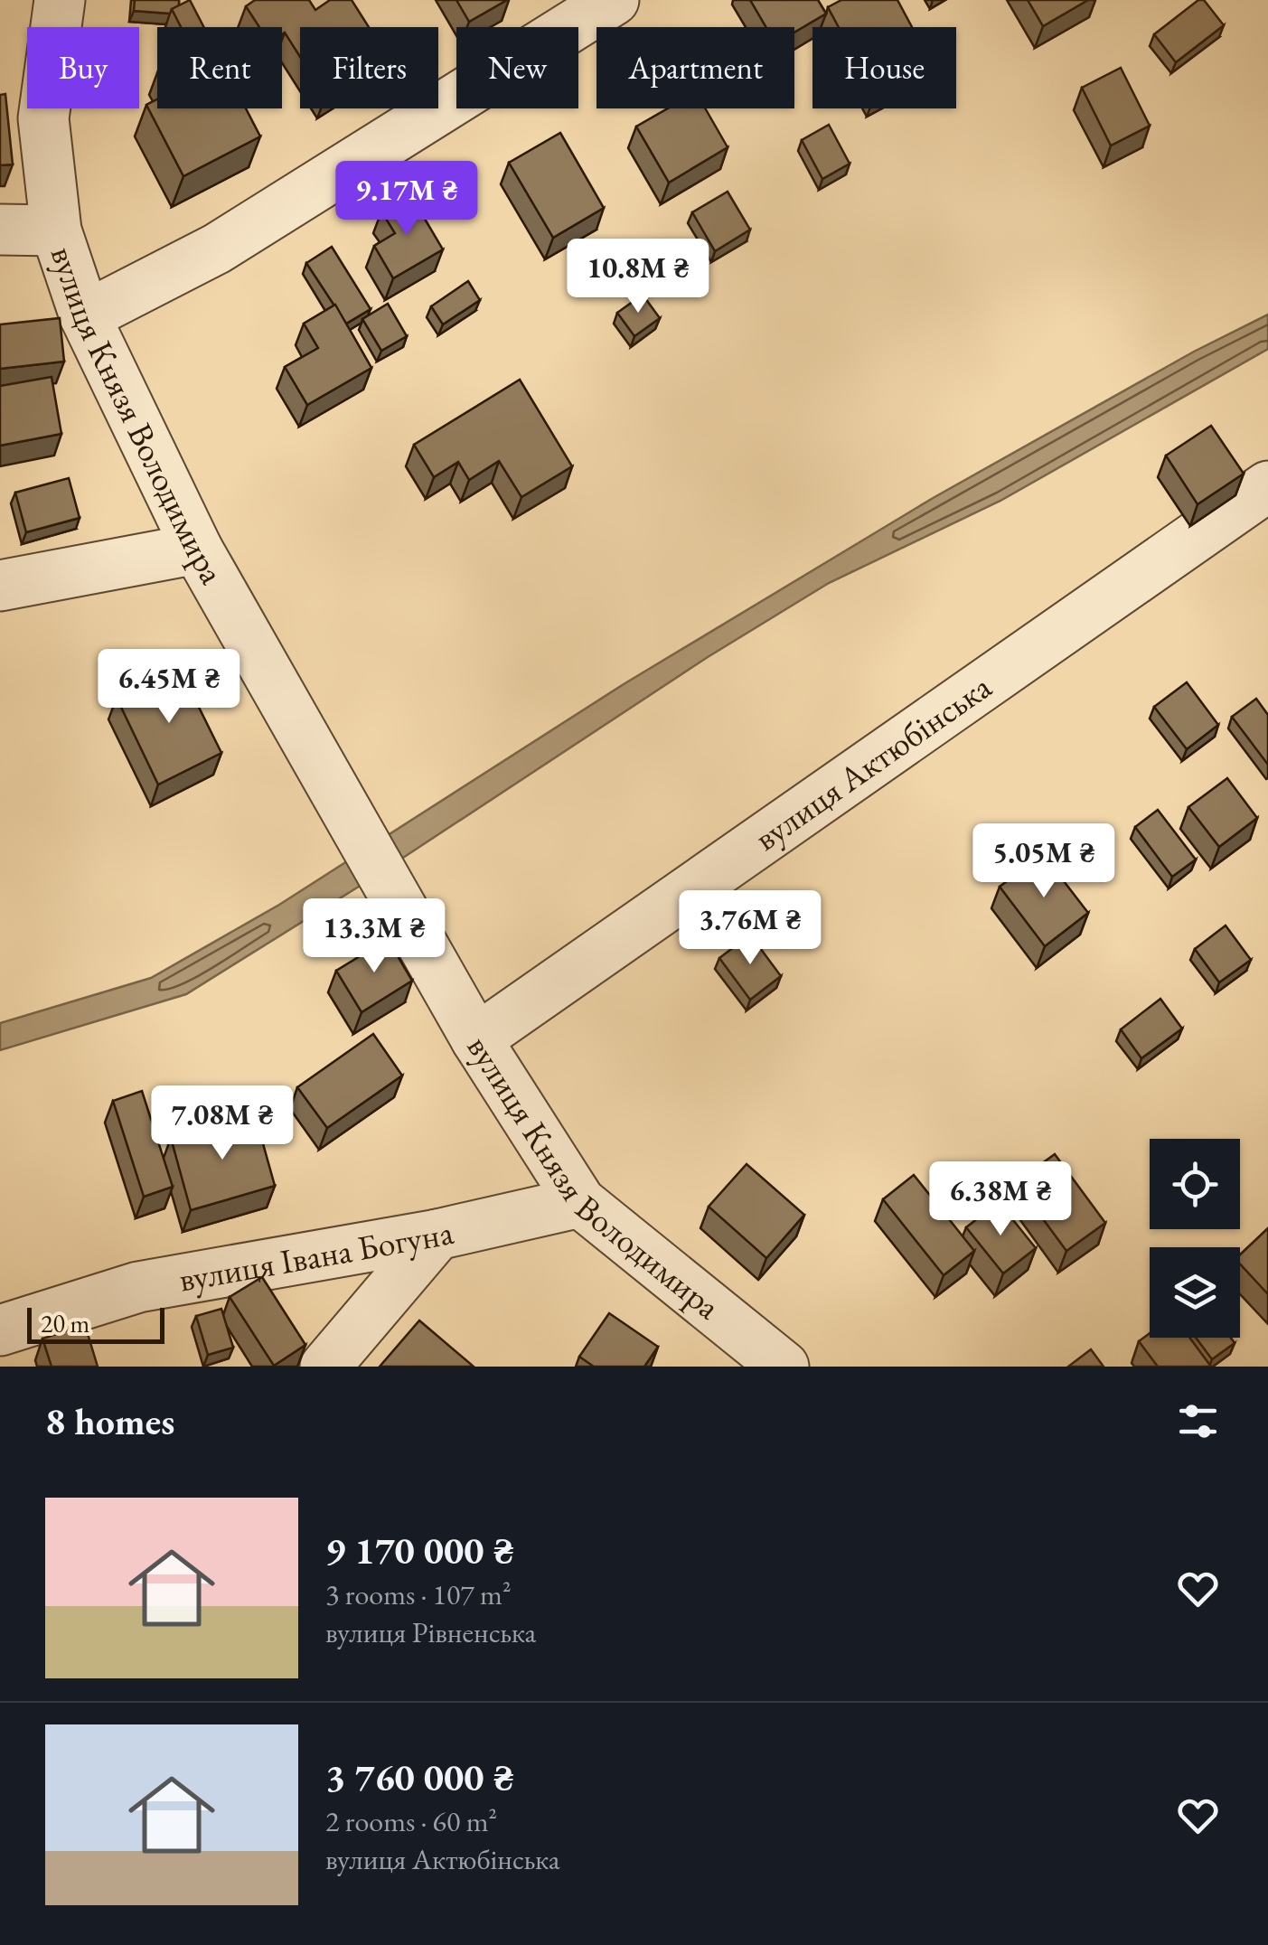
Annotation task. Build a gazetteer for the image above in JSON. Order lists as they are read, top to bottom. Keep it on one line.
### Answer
{"streets":{"street":["вулиця Князя Володимира","вулиця Актюбінська","вулиця Івана Богуна"]},"crossings":[["вулиця Князя Володимира","вулиця Актюбінська"],["вулиця Князя Володимира","вулиця Івана Богуна"]],"scale_bar":"20 m","page":{"chip":["Buy","Rent","Filters","New","Apartment","House"],"price":["9.17M ₴","10.8M ₴","6.45M ₴","5.05M ₴","3.76M ₴","13.3M ₴","7.08M ₴","6.38M ₴"],"scale":"20 m","heading":"8 homes","list":[{"name":"9 170 000 ₴","note":"3 rooms · 107 m² · вулиця Рівненська"},{"name":"3 760 000 ₴","note":"2 rooms · 60 m² · вулиця Актюбінська"}]}}
